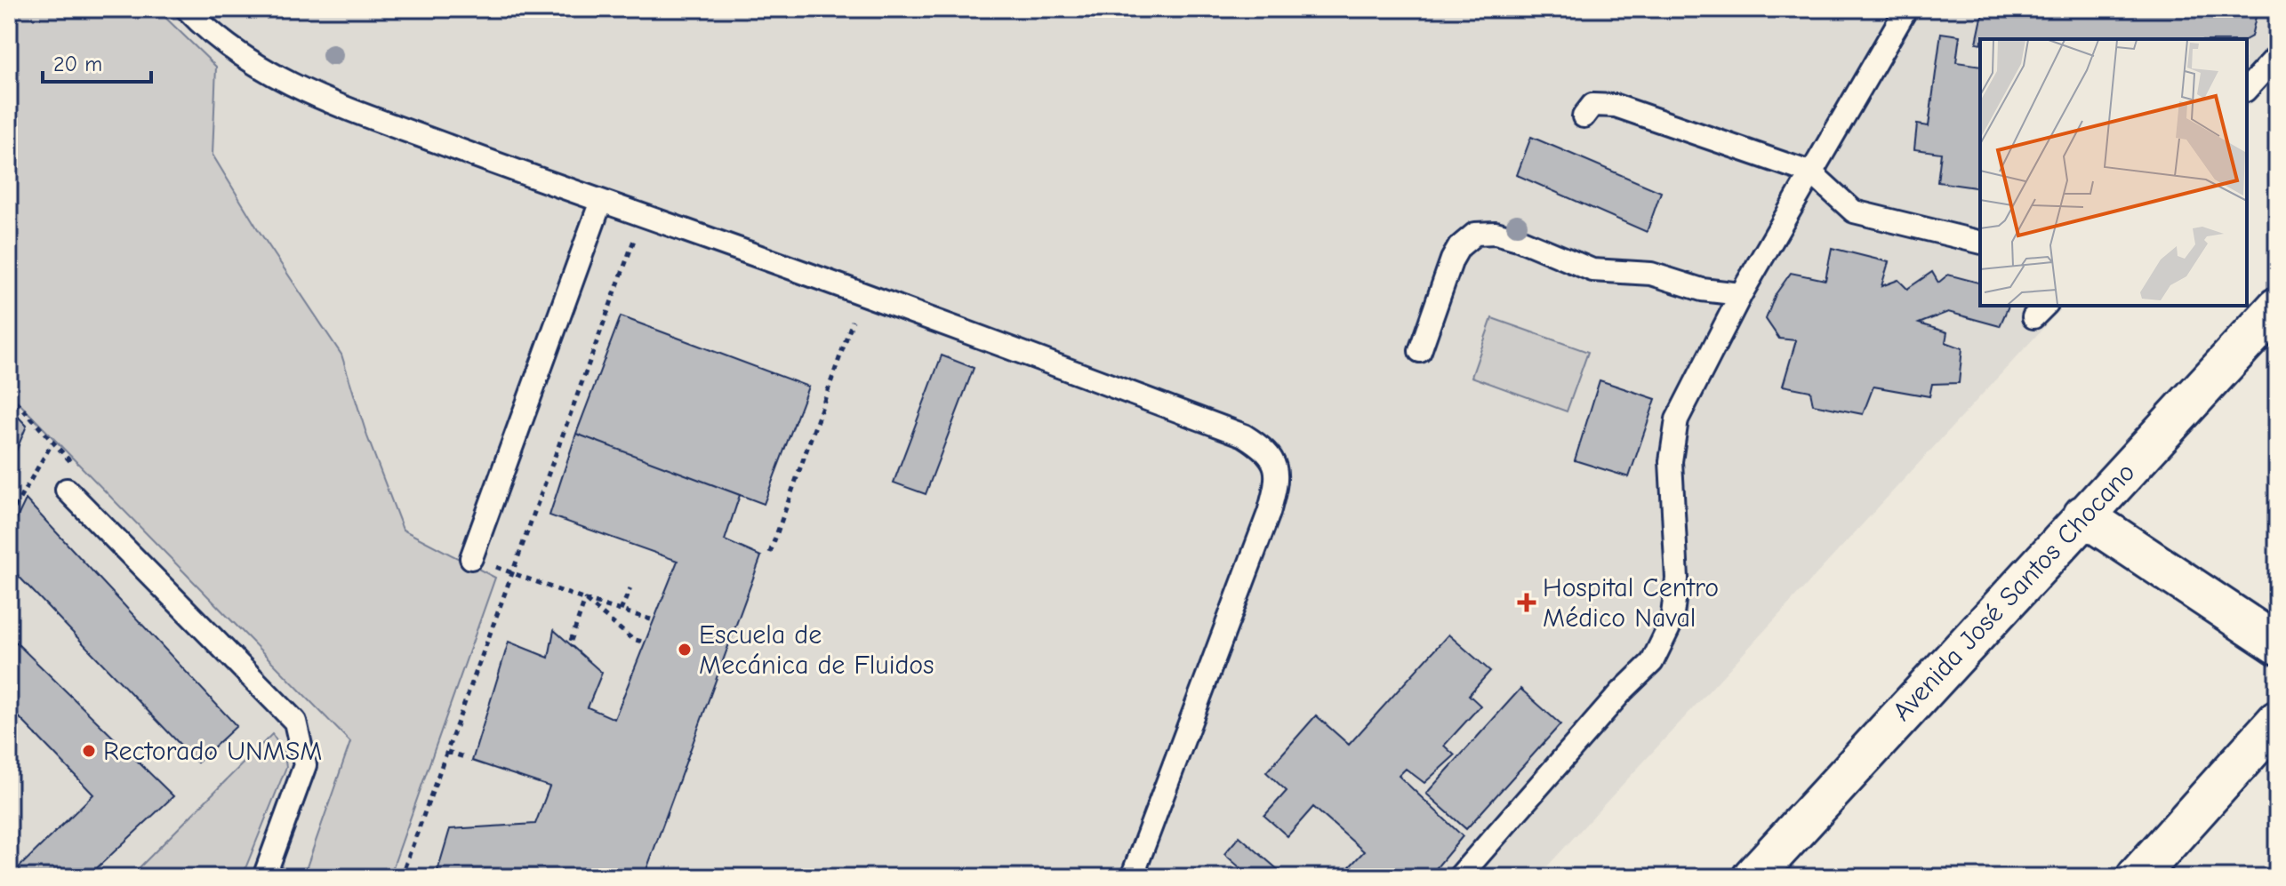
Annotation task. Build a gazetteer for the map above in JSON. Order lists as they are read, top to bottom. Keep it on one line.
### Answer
{"streets":{"street":["Avenida José Santos Chocano"]},"places":{"health":["Hospital Centro Médico Naval"],"other":["Escuela de Mecánica de Fluidos","Rectorado UNMSM"]},"scale_bar":"20 m"}
